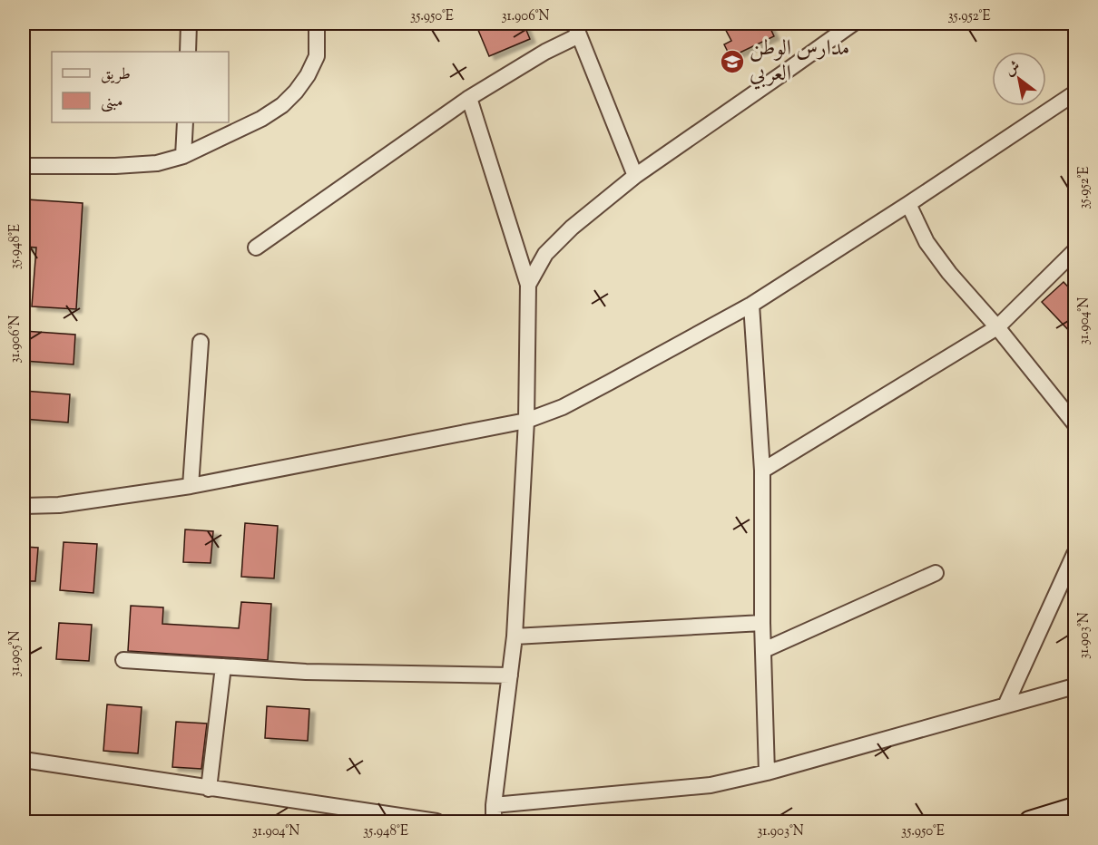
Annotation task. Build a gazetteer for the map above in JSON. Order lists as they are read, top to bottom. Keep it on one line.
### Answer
{"places":{"school or university":["مدارس الوطن العربي"]},"legend":["طريق","مبنى"],"north":"top left","coordinates":["35.950°E","31.906°N","35.952°E","35.948°E","31.904°N","31.903°N","31.905°N"]}
